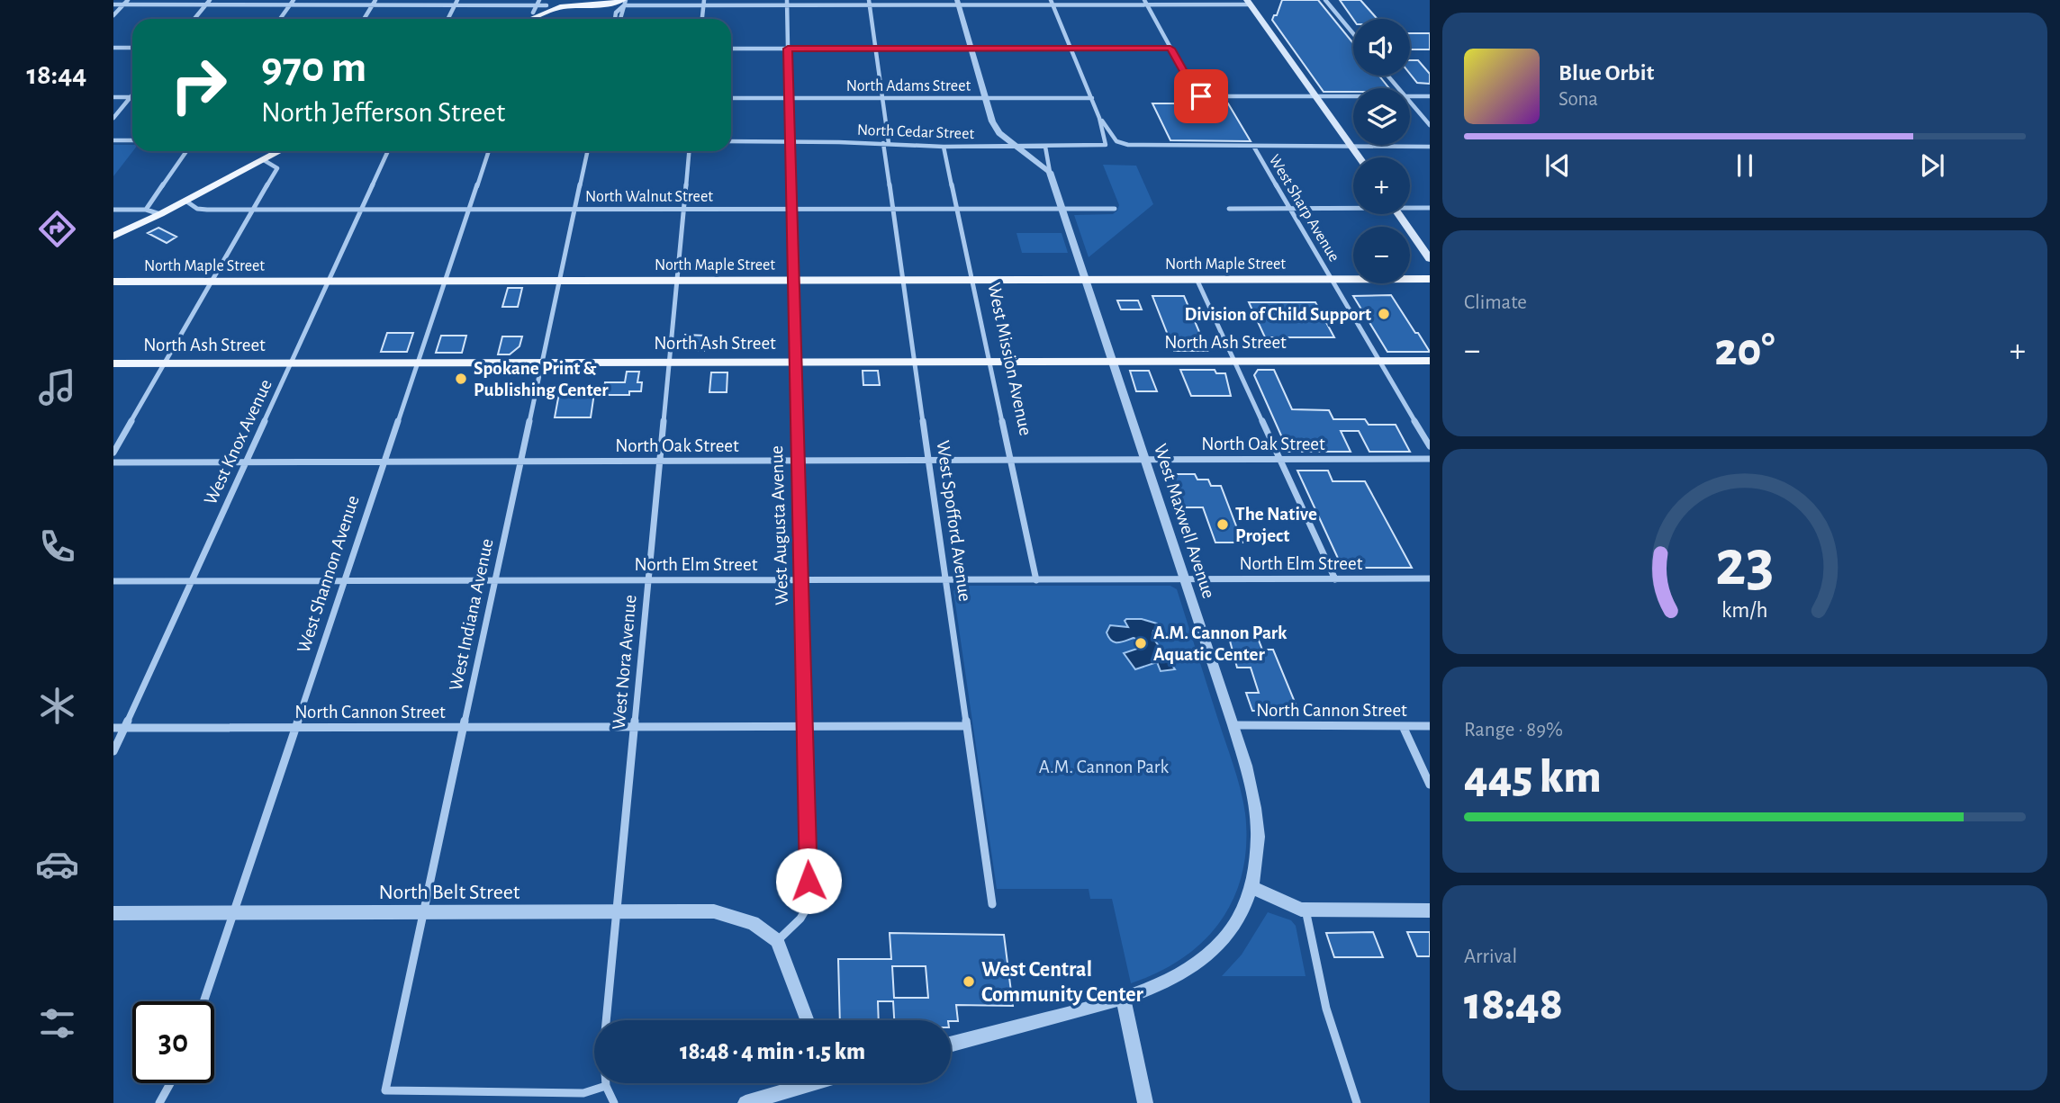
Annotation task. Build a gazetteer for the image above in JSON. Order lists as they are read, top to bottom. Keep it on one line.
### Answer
{"streets":{"main road":["North Maple Street","North Ash Street"],"street":["North Adams Street","North Cedar Street","North Walnut Street","West Sharp Avenue","West Mission Avenue","West Knox Avenue","North Oak Street","West Spofford Avenue","West Maxwell Avenue","West Augusta Avenue","North Elm Street","West Shannon Avenue","West Indiana Avenue","West Nora Avenue","North Cannon Street","North Belt Street"]},"crossings":[["North Adams Street","West Spofford Avenue"],["North Adams Street","West Augusta Avenue"],["North Cedar Street","West Mission Avenue"],["North Cedar Street","West Spofford Avenue"],["North Cedar Street","West Maxwell Avenue"],["North Cedar Street","West Augusta Avenue"],["North Walnut Street","West Mission Avenue"],["North Walnut Street","West Knox Avenue"],["North Walnut Street","West Spofford Avenue"],["North Walnut Street","West Maxwell Avenue"],["North Walnut Street","West Augusta Avenue"],["North Walnut Street","West Shannon Avenue"],["North Walnut Street","West Indiana Avenue"],["North Walnut Street","West Nora Avenue"],["West Sharp Avenue","North Maple Street"],["West Sharp Avenue","North Ash Street"],["North Maple Street","West Mission Avenue"],["North Maple Street","West Knox Avenue"],["North Maple Street","West Spofford Avenue"],["North Maple Street","West Maxwell Avenue"],["North Maple Street","West Augusta Avenue"],["North Maple Street","West Shannon Avenue"],["North Maple Street","West Indiana Avenue"],["North Maple Street","West Nora Avenue"],["North Ash Street","West Mission Avenue"],["North Ash Street","West Knox Avenue"],["North Ash Street","West Spofford Avenue"],["North Ash Street","West Maxwell Avenue"],["North Ash Street","West Augusta Avenue"],["North Ash Street","West Shannon Avenue"],["North Ash Street","West Indiana Avenue"],["North Ash Street","West Nora Avenue"],["West Mission Avenue","North Oak Street"],["West Mission Avenue","North Elm Street"],["West Knox Avenue","North Oak Street"],["West Knox Avenue","North Elm Street"],["West Knox Avenue","North Cannon Street"],["North Oak Street","West Spofford Avenue"],["North Oak Street","West Maxwell Avenue"],["North Oak Street","West Augusta Avenue"],["North Oak Street","West Shannon Avenue"],["North Oak Street","West Indiana Avenue"],["North Oak Street","West Nora Avenue"],["West Spofford Avenue","North Elm Street"],["West Spofford Avenue","North Cannon Street"],["West Maxwell Avenue","North Elm Street"],["West Maxwell Avenue","North Cannon Street"],["West Augusta Avenue","North Elm Street"],["West Augusta Avenue","North Cannon Street"],["West Augusta Avenue","North Belt Street"],["North Elm Street","West Shannon Avenue"],["North Elm Street","West Indiana Avenue"],["North Elm Street","West Nora Avenue"],["West Shannon Avenue","North Cannon Street"],["West Shannon Avenue","North Belt Street"],["West Indiana Avenue","West Nora Avenue"],["West Indiana Avenue","North Cannon Street"],["West Indiana Avenue","North Belt Street"],["West Nora Avenue","North Cannon Street"],["West Nora Avenue","North Belt Street"]],"parks":["A.M. Cannon Park"],"places":["Division of Child Support","Spokane Print & Publishing Center","The Native Project","A.M. Cannon Park Aquatic Center","West Central Community Center"],"page":{"tabs":"18:44","map_buttons":["+","−"],"turn":["970 m","North Jefferson Street"],"song":["Blue Orbit","Sona"],"tile":["Climate",["Range · 89%","445 km"],["Arrival","18:48"]],"heat":["−","20°","+"],"limit":"30","trip":"18:48 · 4 min · 1.5 km","gauge":["23","km/h"]}}
